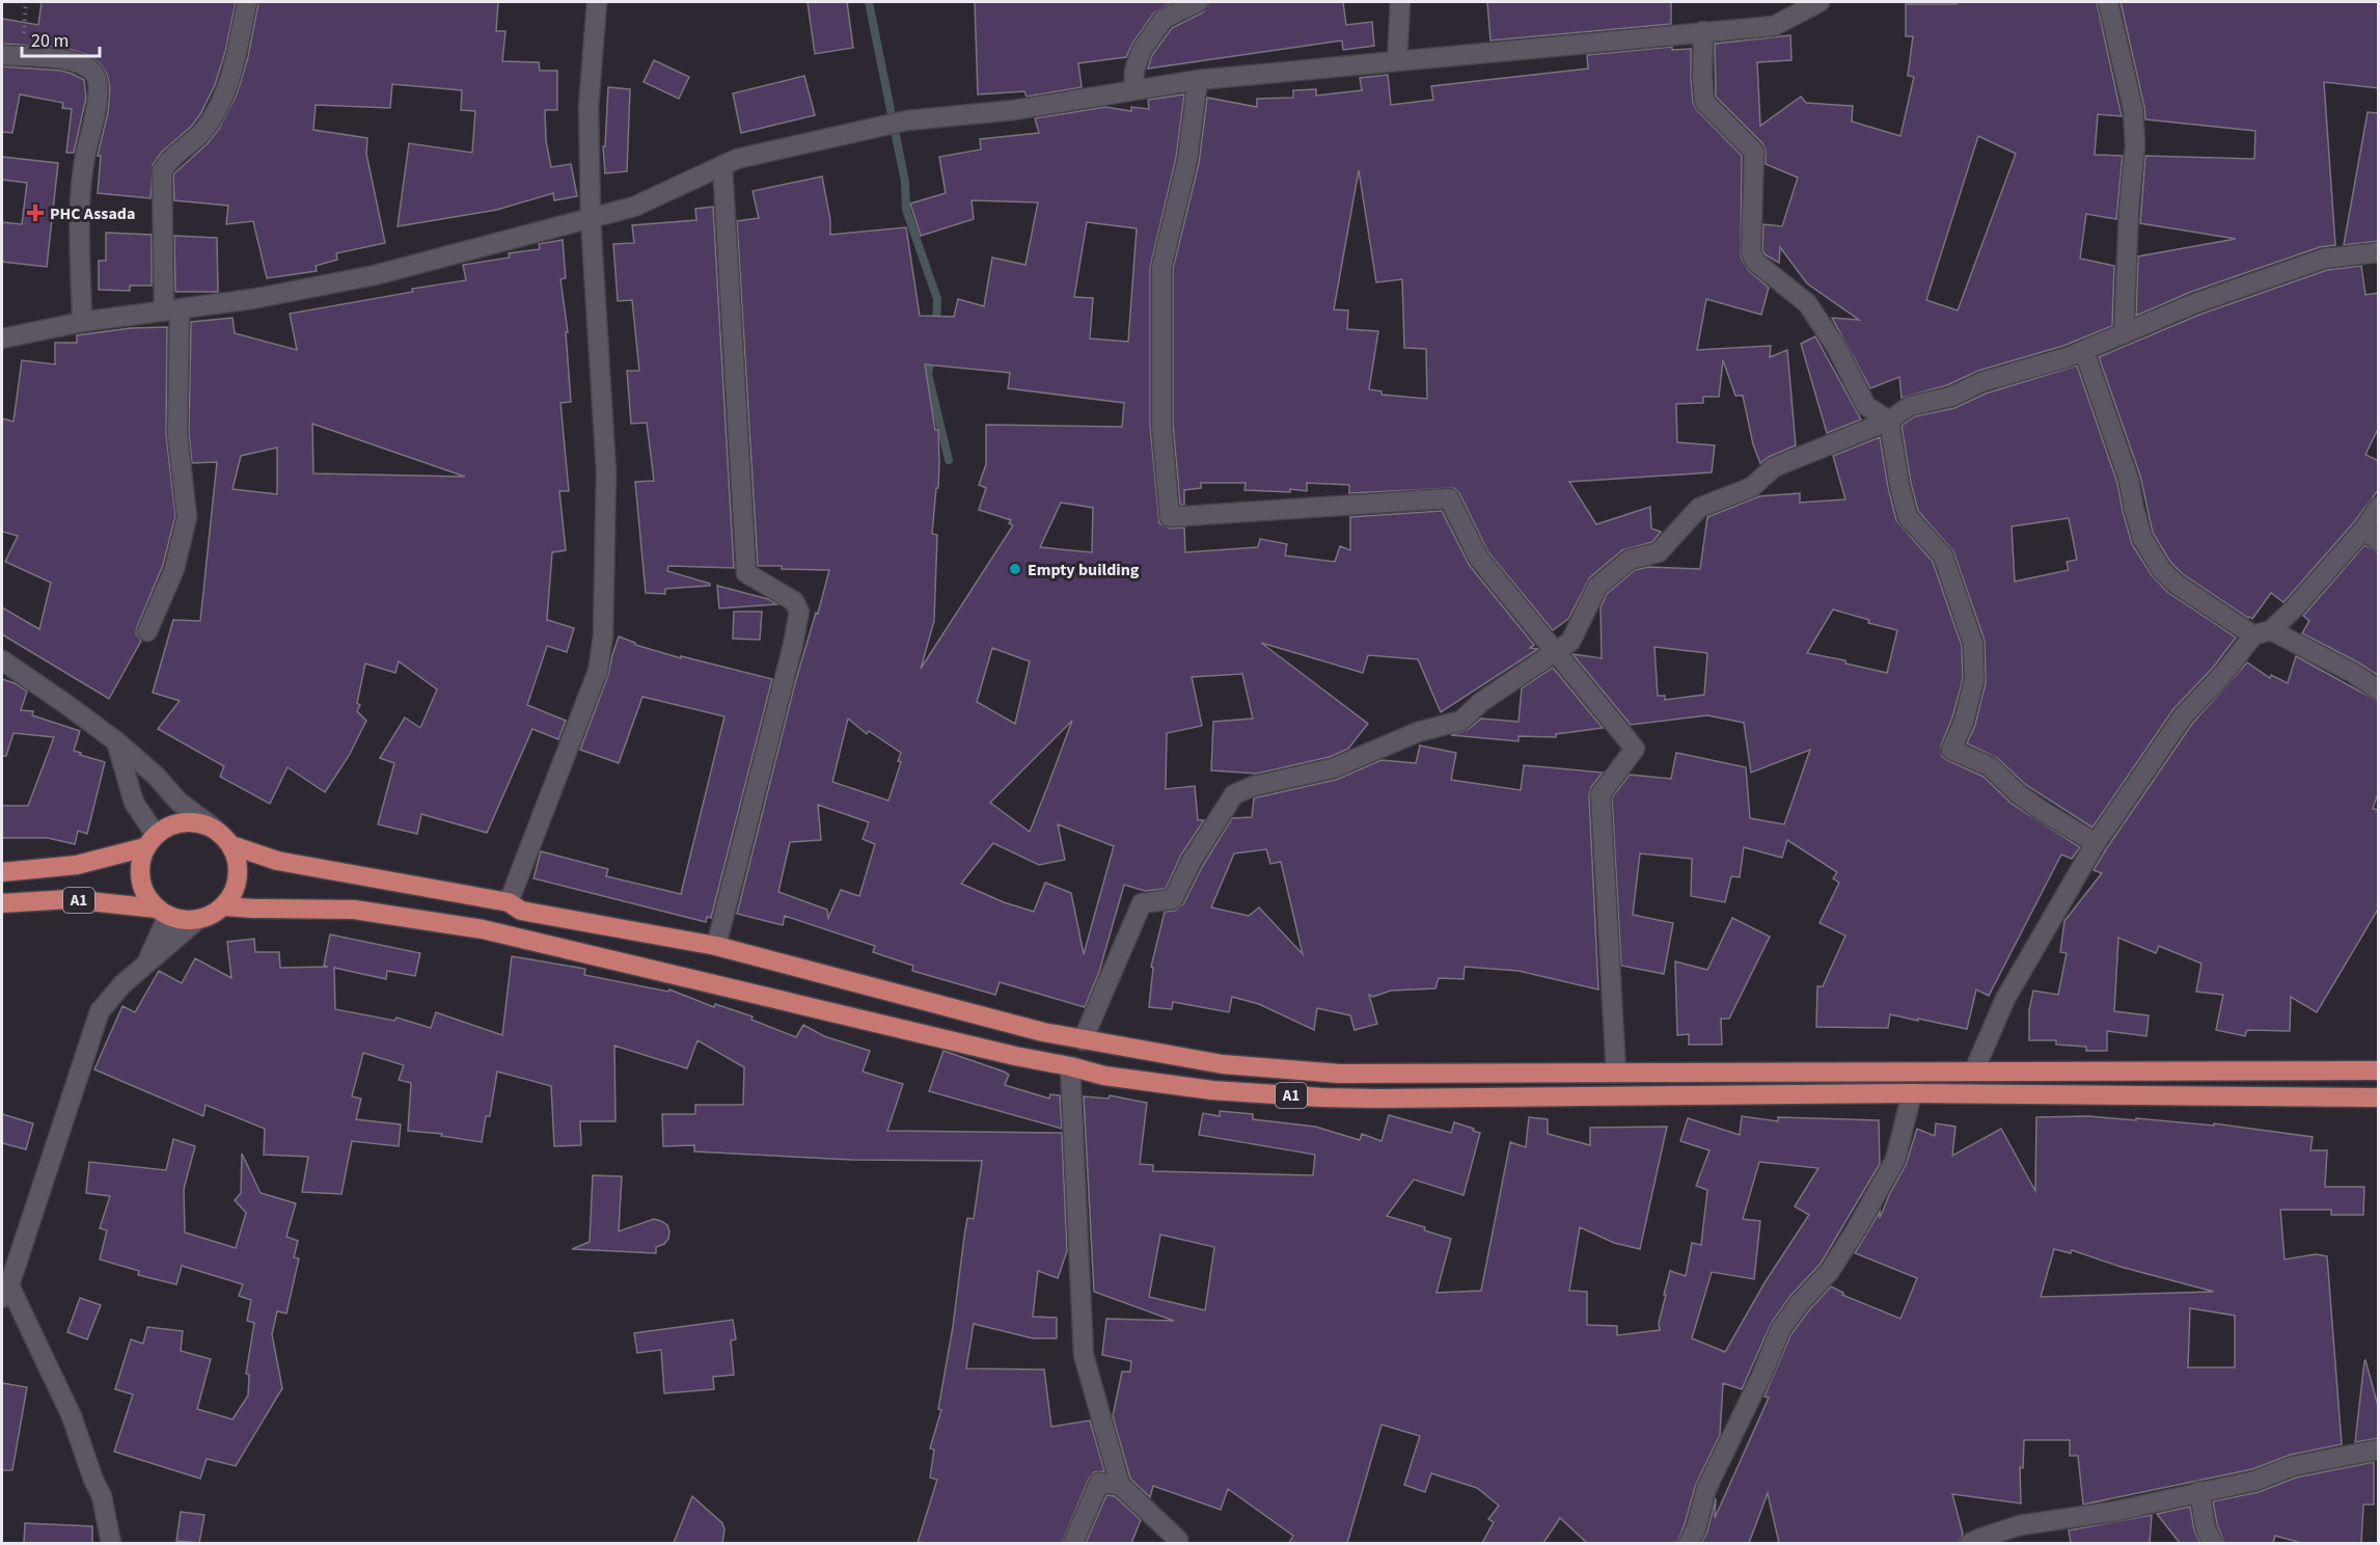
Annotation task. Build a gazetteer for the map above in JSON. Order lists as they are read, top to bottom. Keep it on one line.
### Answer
{"streets":{"highway":["A1"]},"places":{"health":["PHC Assada"],"other":["Empty building"]},"scale_bar":"20 m"}
